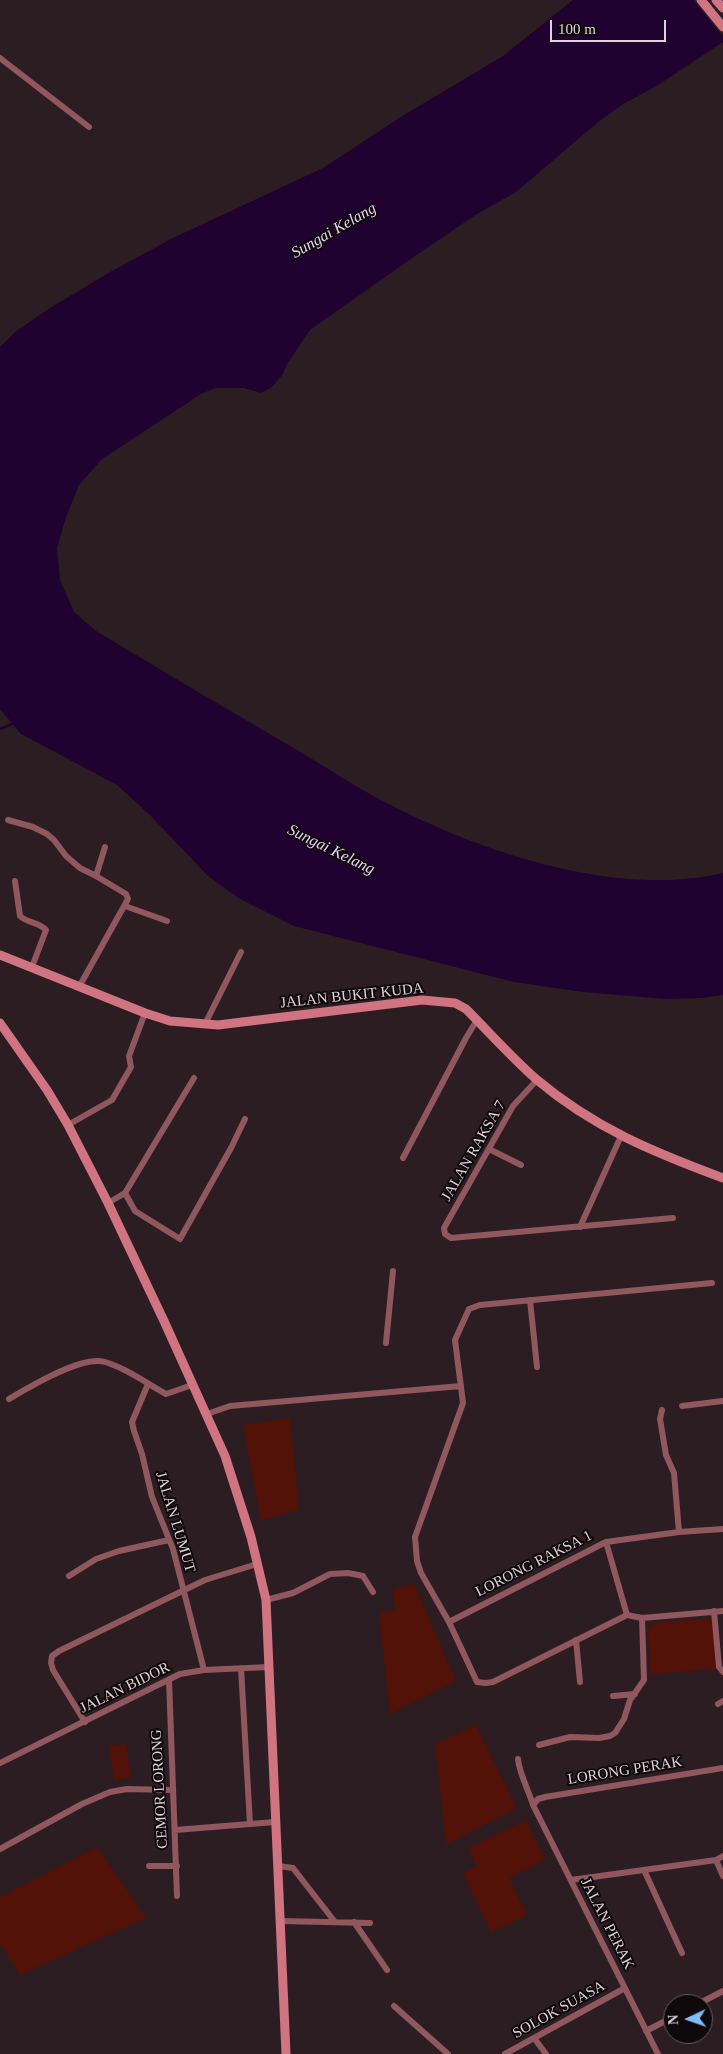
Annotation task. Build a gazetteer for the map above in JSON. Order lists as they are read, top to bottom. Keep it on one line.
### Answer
{"streets":{"street":["JALAN BUKIT KUDA","JALAN RAKSA 7","JALAN LUMUT","LORONG RAKSA 1","JALAN BIDOR","LORONG PERAK","CEMOR LORONG","JALAN PERAK","SOLOK SUASA"]},"crossings":[["JALAN BUKIT KUDA","JALAN RAKSA 7"],["JALAN LUMUT","JALAN BIDOR"],["JALAN BIDOR","CEMOR LORONG"],["LORONG PERAK","JALAN PERAK"],["JALAN PERAK","SOLOK SUASA"]],"water":["Sungai Kelang"],"scale_bar":"100 m","north":"left"}
